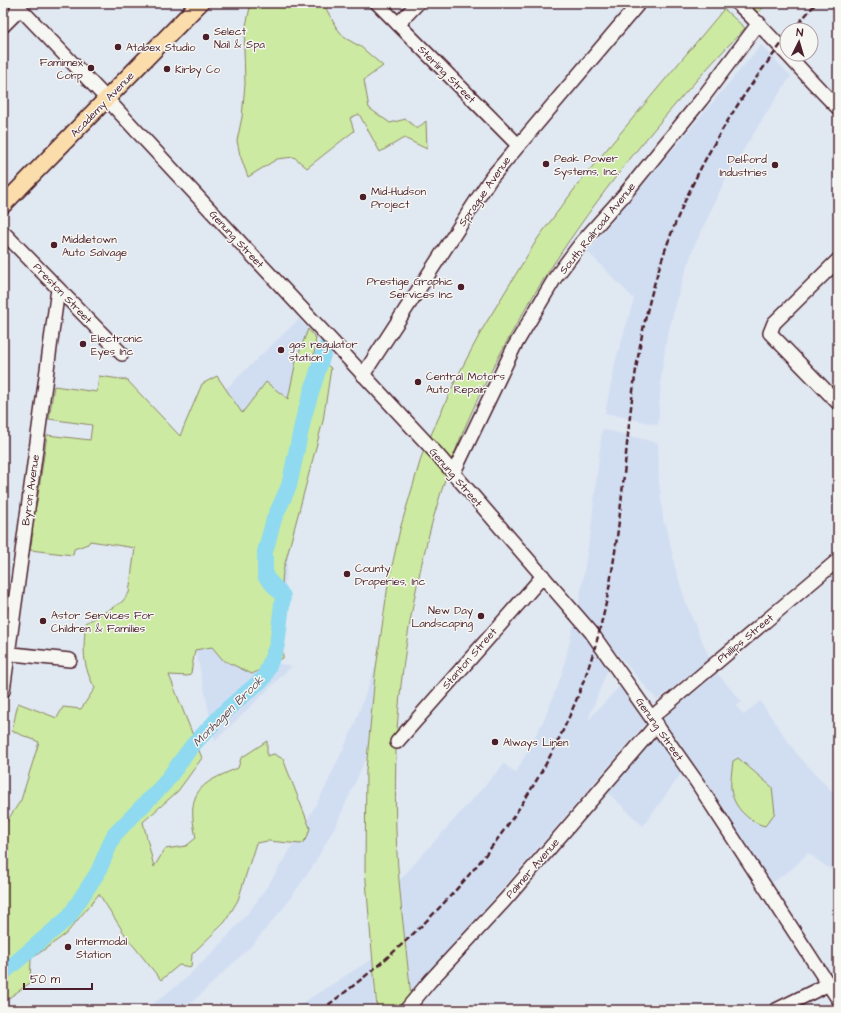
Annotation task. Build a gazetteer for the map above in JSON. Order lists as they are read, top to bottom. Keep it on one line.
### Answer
{"streets":{"main road":["Academy Avenue"],"street":["Sterling Street","Sprague Avenue","South Railroad Avenue","Genung Street","Preston Street","Byron Avenue","Phillips Street","Stanton Street","Palmer Avenue"]},"crossings":[["Sterling Street","Sprague Avenue"],["Academy Avenue","Genung Street"],["Sprague Avenue","Genung Street"],["South Railroad Avenue","Genung Street"],["Genung Street","Phillips Street"],["Genung Street","Stanton Street"],["Genung Street","Palmer Avenue"],["Preston Street","Byron Avenue"],["Phillips Street","Palmer Avenue"]],"water":["Monhagen Brook"],"places":["Select Nail & Spa","Atabex Studio","Famimex Corp","Kirby Co","Peak Power Systems, Inc.","Delford Industries","Mid-Hudson Project","Middletown Auto Salvage","Prestige Graphic Services Inc","Electronic Eyes Inc","gas regulator station","Central Motors Auto Repair","County Draperies, Inc","New Day Landscaping","Astor Services For Children & Families","Always Linen","Intermodal Station"],"scale_bar":"50 m","north":"top"}
